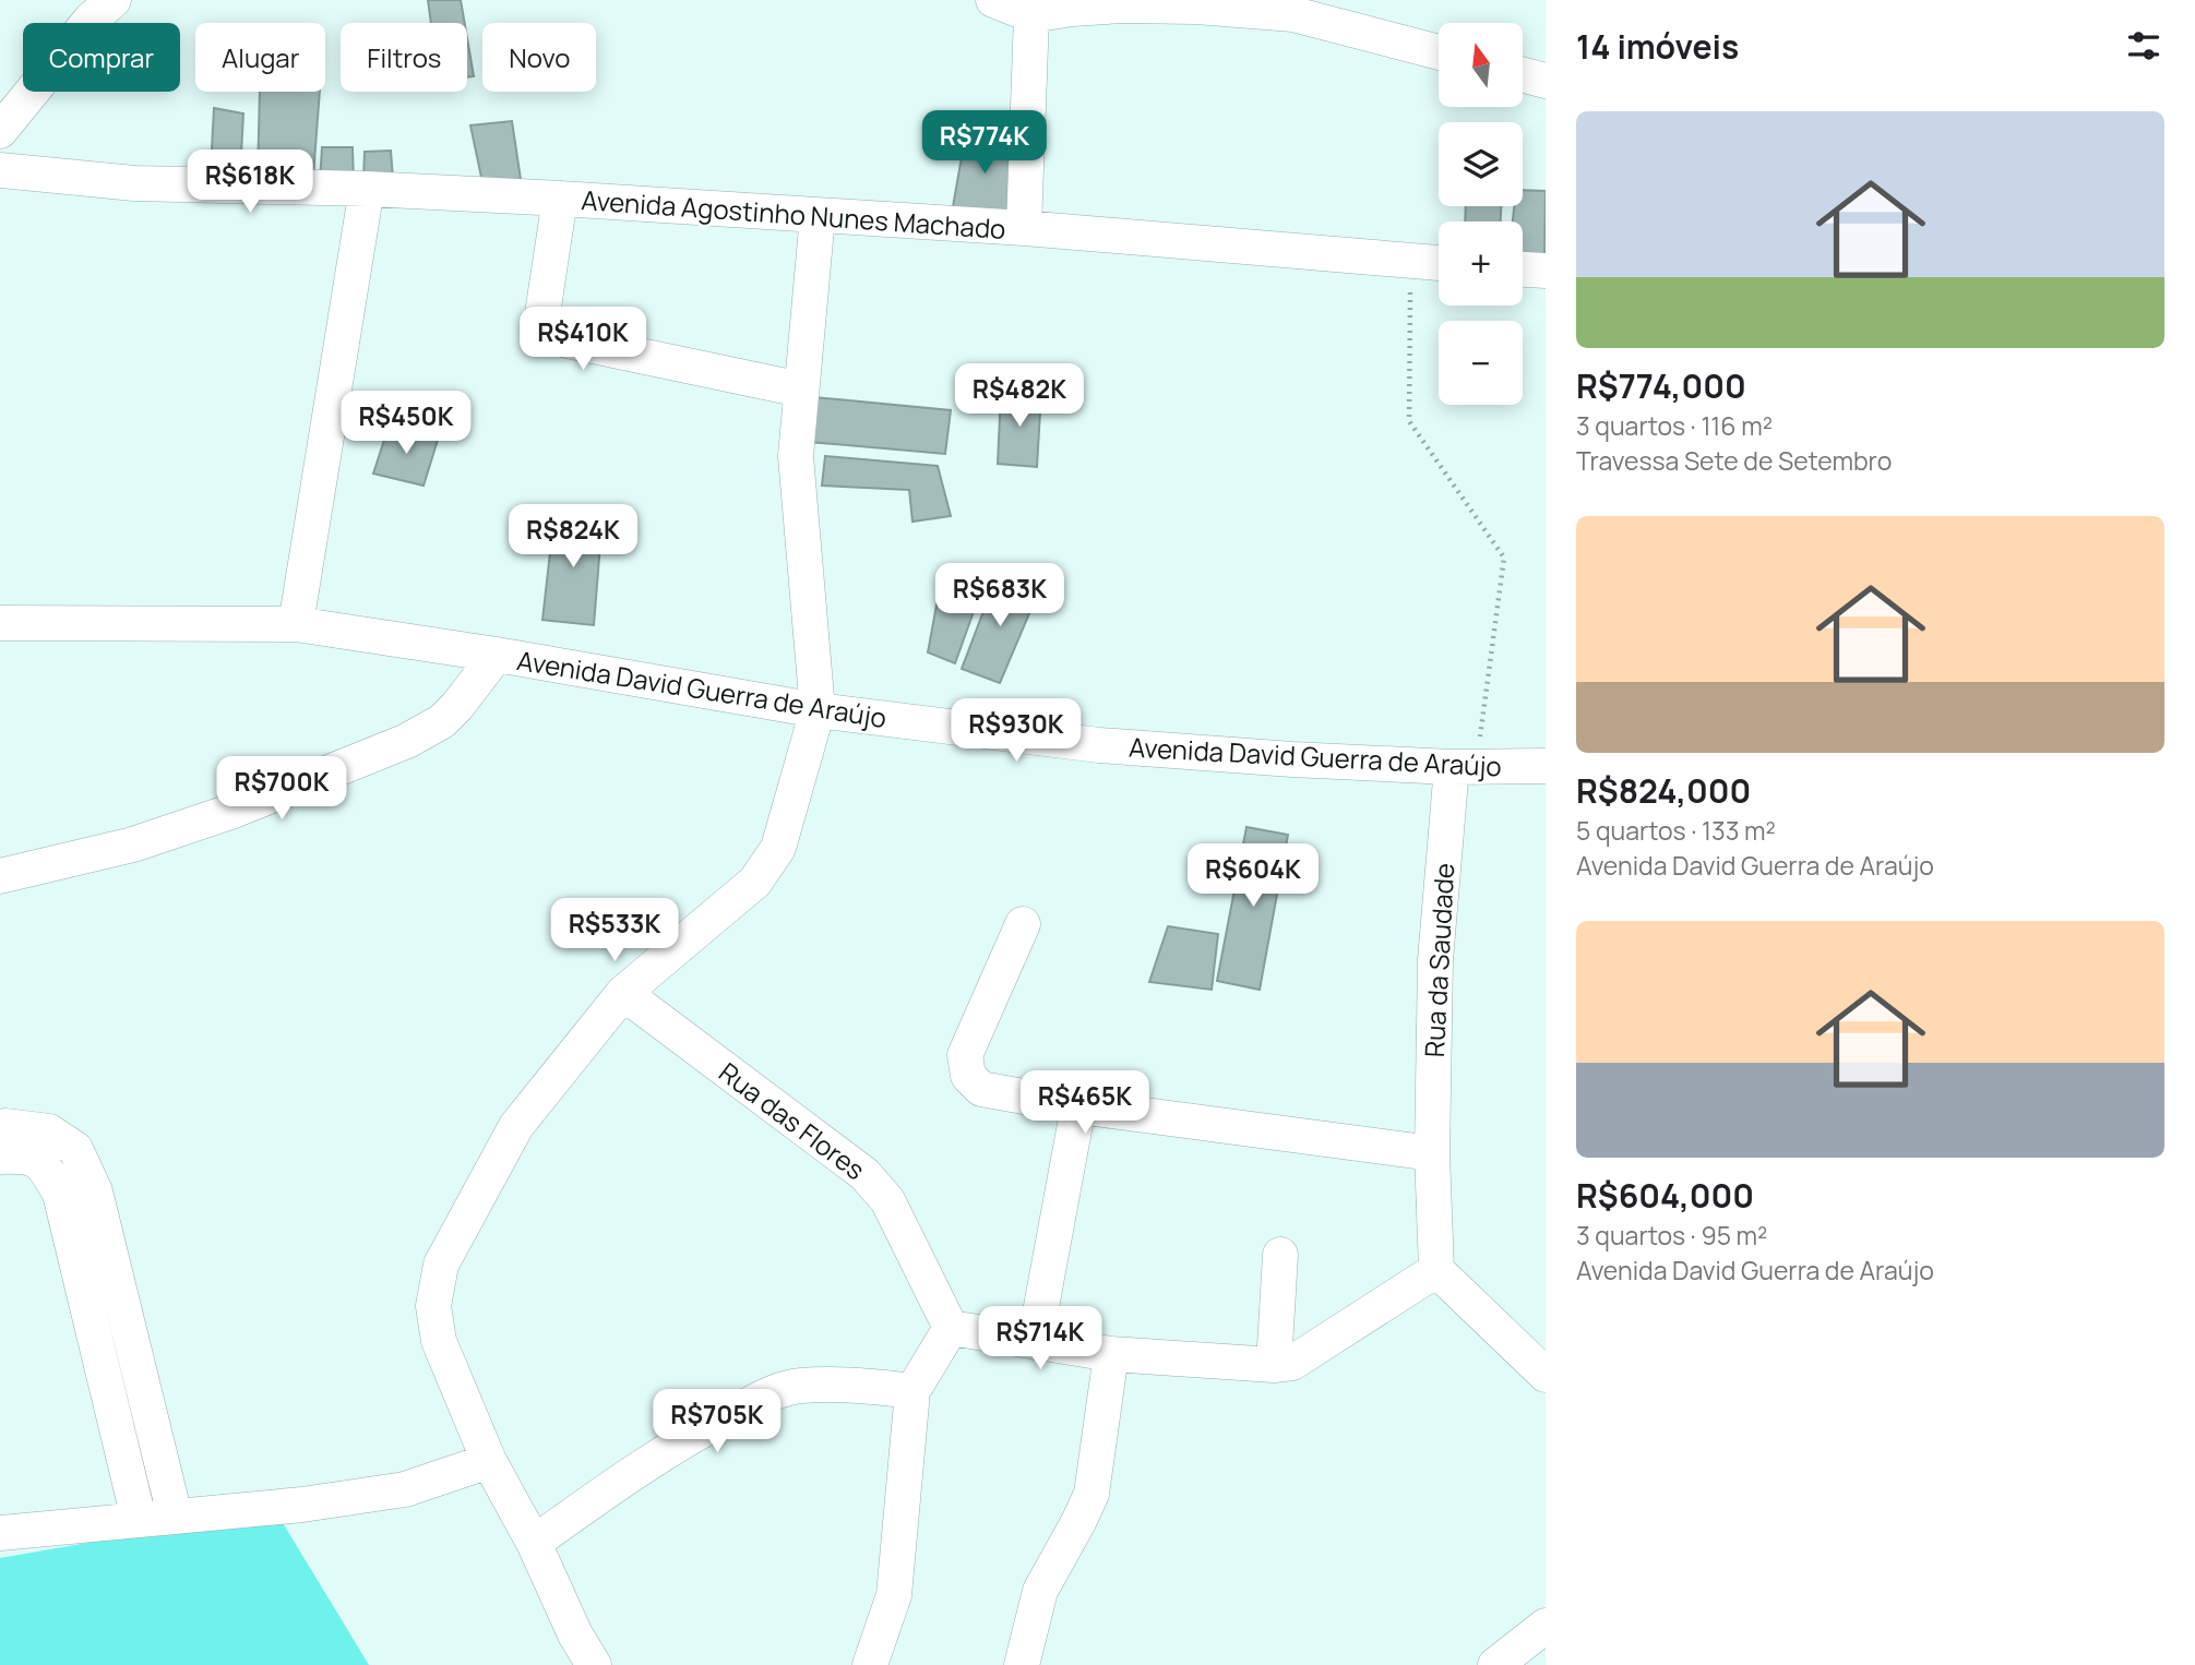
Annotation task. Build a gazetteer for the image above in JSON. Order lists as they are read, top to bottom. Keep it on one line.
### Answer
{"streets":{"street":["Avenida Agostinho Nunes Machado","Avenida David Guerra de Araújo","Rua da Saudade","Rua das Flores"]},"crossings":[["Avenida David Guerra de Araújo","Rua da Saudade"]],"north":"top","page":{"heading":"14 imóveis","map_buttons":["+","−"],"chip":["Comprar","Alugar","Filtros","Novo"],"list":[{"name":"R$774,000","note":"3 quartos · 116 m² · Travessa Sete de Setembro"},{"name":"R$824,000","note":"5 quartos · 133 m² · Avenida David Guerra de Araújo"},{"name":"R$604,000","note":"3 quartos · 95 m² · Avenida David Guerra de Araújo"}],"price":["R$774K","R$618K","R$410K","R$482K","R$450K","R$824K","R$683K","R$930K","R$700K","R$604K","R$533K","R$465K","R$714K","R$705K"]}}
